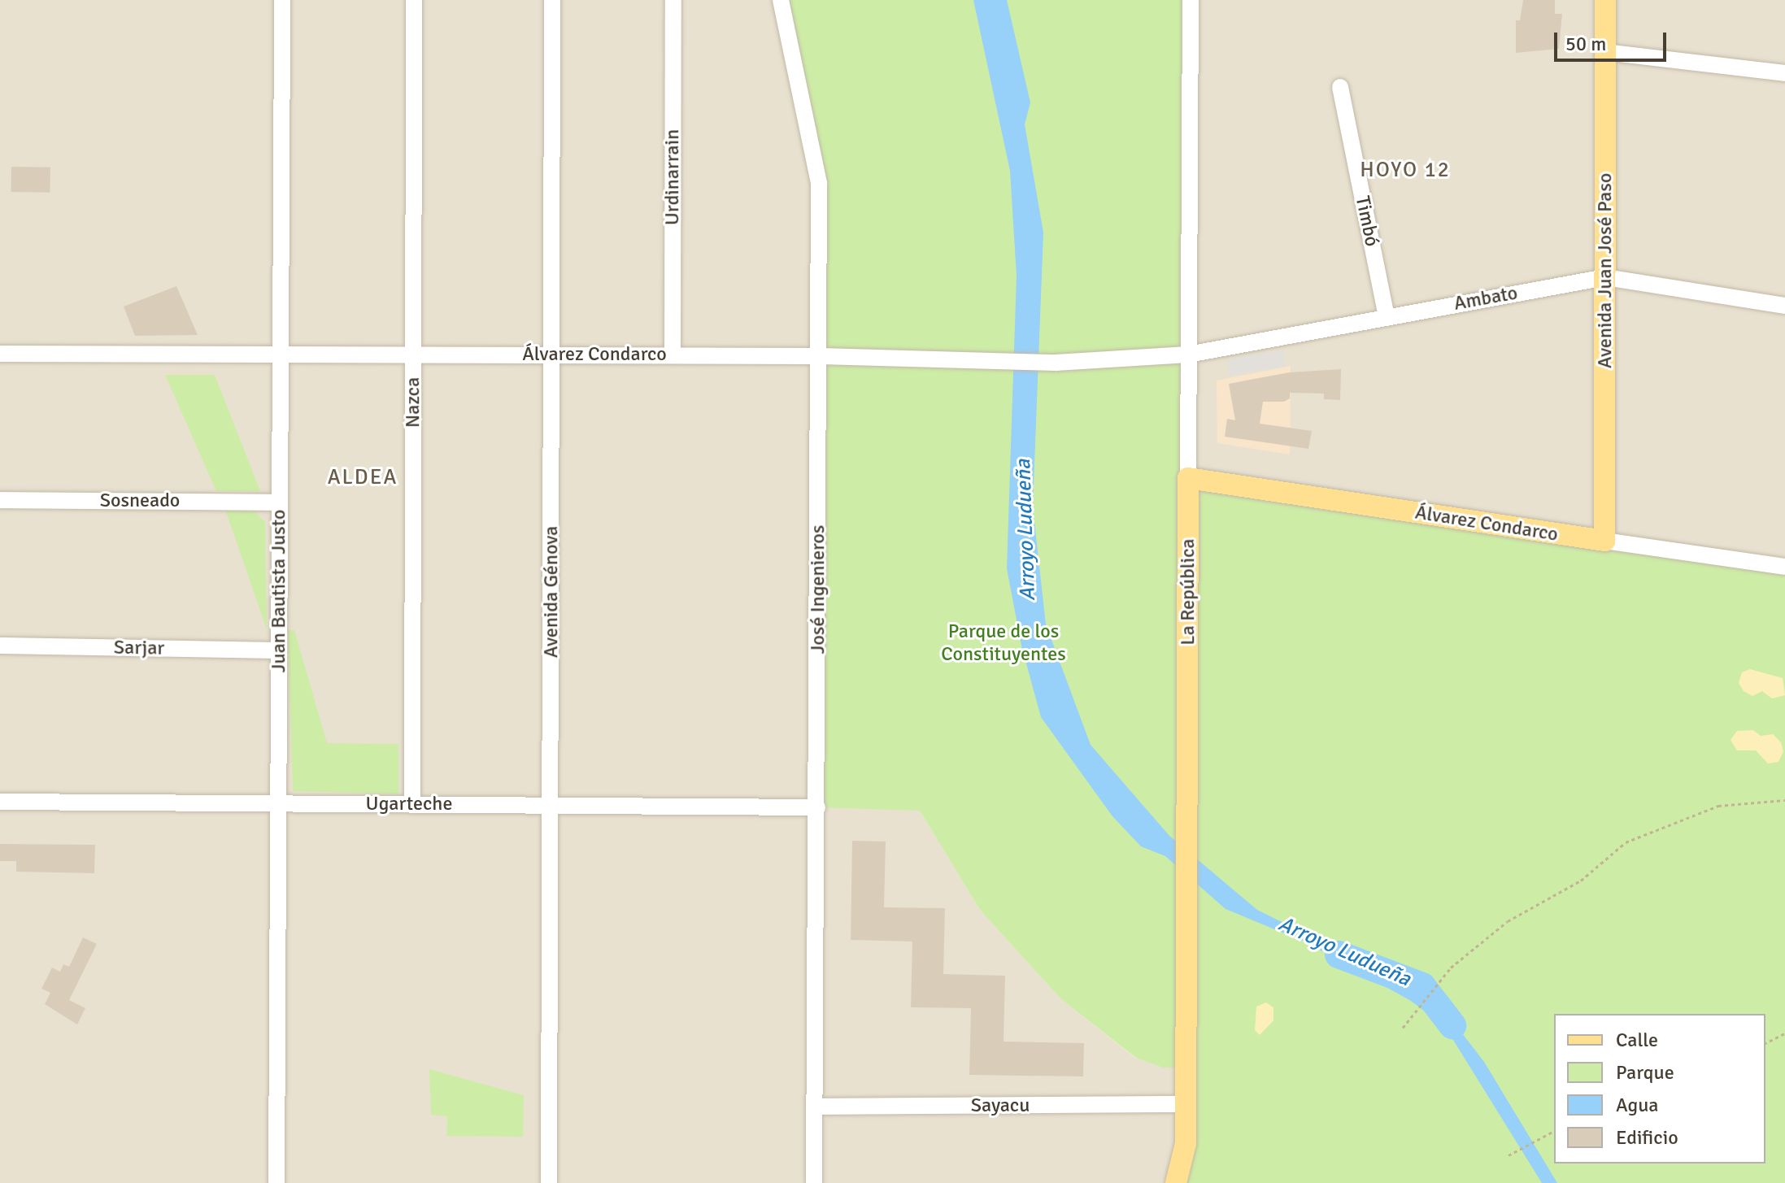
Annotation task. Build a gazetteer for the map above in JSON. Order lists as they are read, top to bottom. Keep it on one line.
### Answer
{"streets":{"main road":["Avenida Juan José Paso","Álvarez Condarco","La República"],"street":["Urdinarrain","Timbó","Ambato","Nazca","Sosneado","José Ingenieros","Juan Bautista Justo","Avenida Génova","Sarjar","Ugarteche","Sayacu"]},"crossings":[["Urdinarrain","Álvarez Condarco"],["Timbó","Ambato"],["Avenida Juan José Paso","Ambato"],["Avenida Juan José Paso","Álvarez Condarco"],["Ambato","Álvarez Condarco"],["Ambato","La República"],["Álvarez Condarco","Nazca"],["Álvarez Condarco","José Ingenieros"],["Álvarez Condarco","Juan Bautista Justo"],["Álvarez Condarco","Avenida Génova"],["Álvarez Condarco","La República"],["Nazca","Ugarteche"],["Sosneado","Juan Bautista Justo"],["José Ingenieros","Ugarteche"],["José Ingenieros","Sayacu"],["Juan Bautista Justo","Sarjar"],["Juan Bautista Justo","Ugarteche"],["Avenida Génova","Ugarteche"],["La República","Sayacu"]],"districts":["HOYO 12","ALDEA"],"water":["Arroyo Ludueña"],"parks":["Parque de los Constituyentes"],"legend":["Calle","Parque","Agua","Edificio"],"scale_bar":"50 m"}
